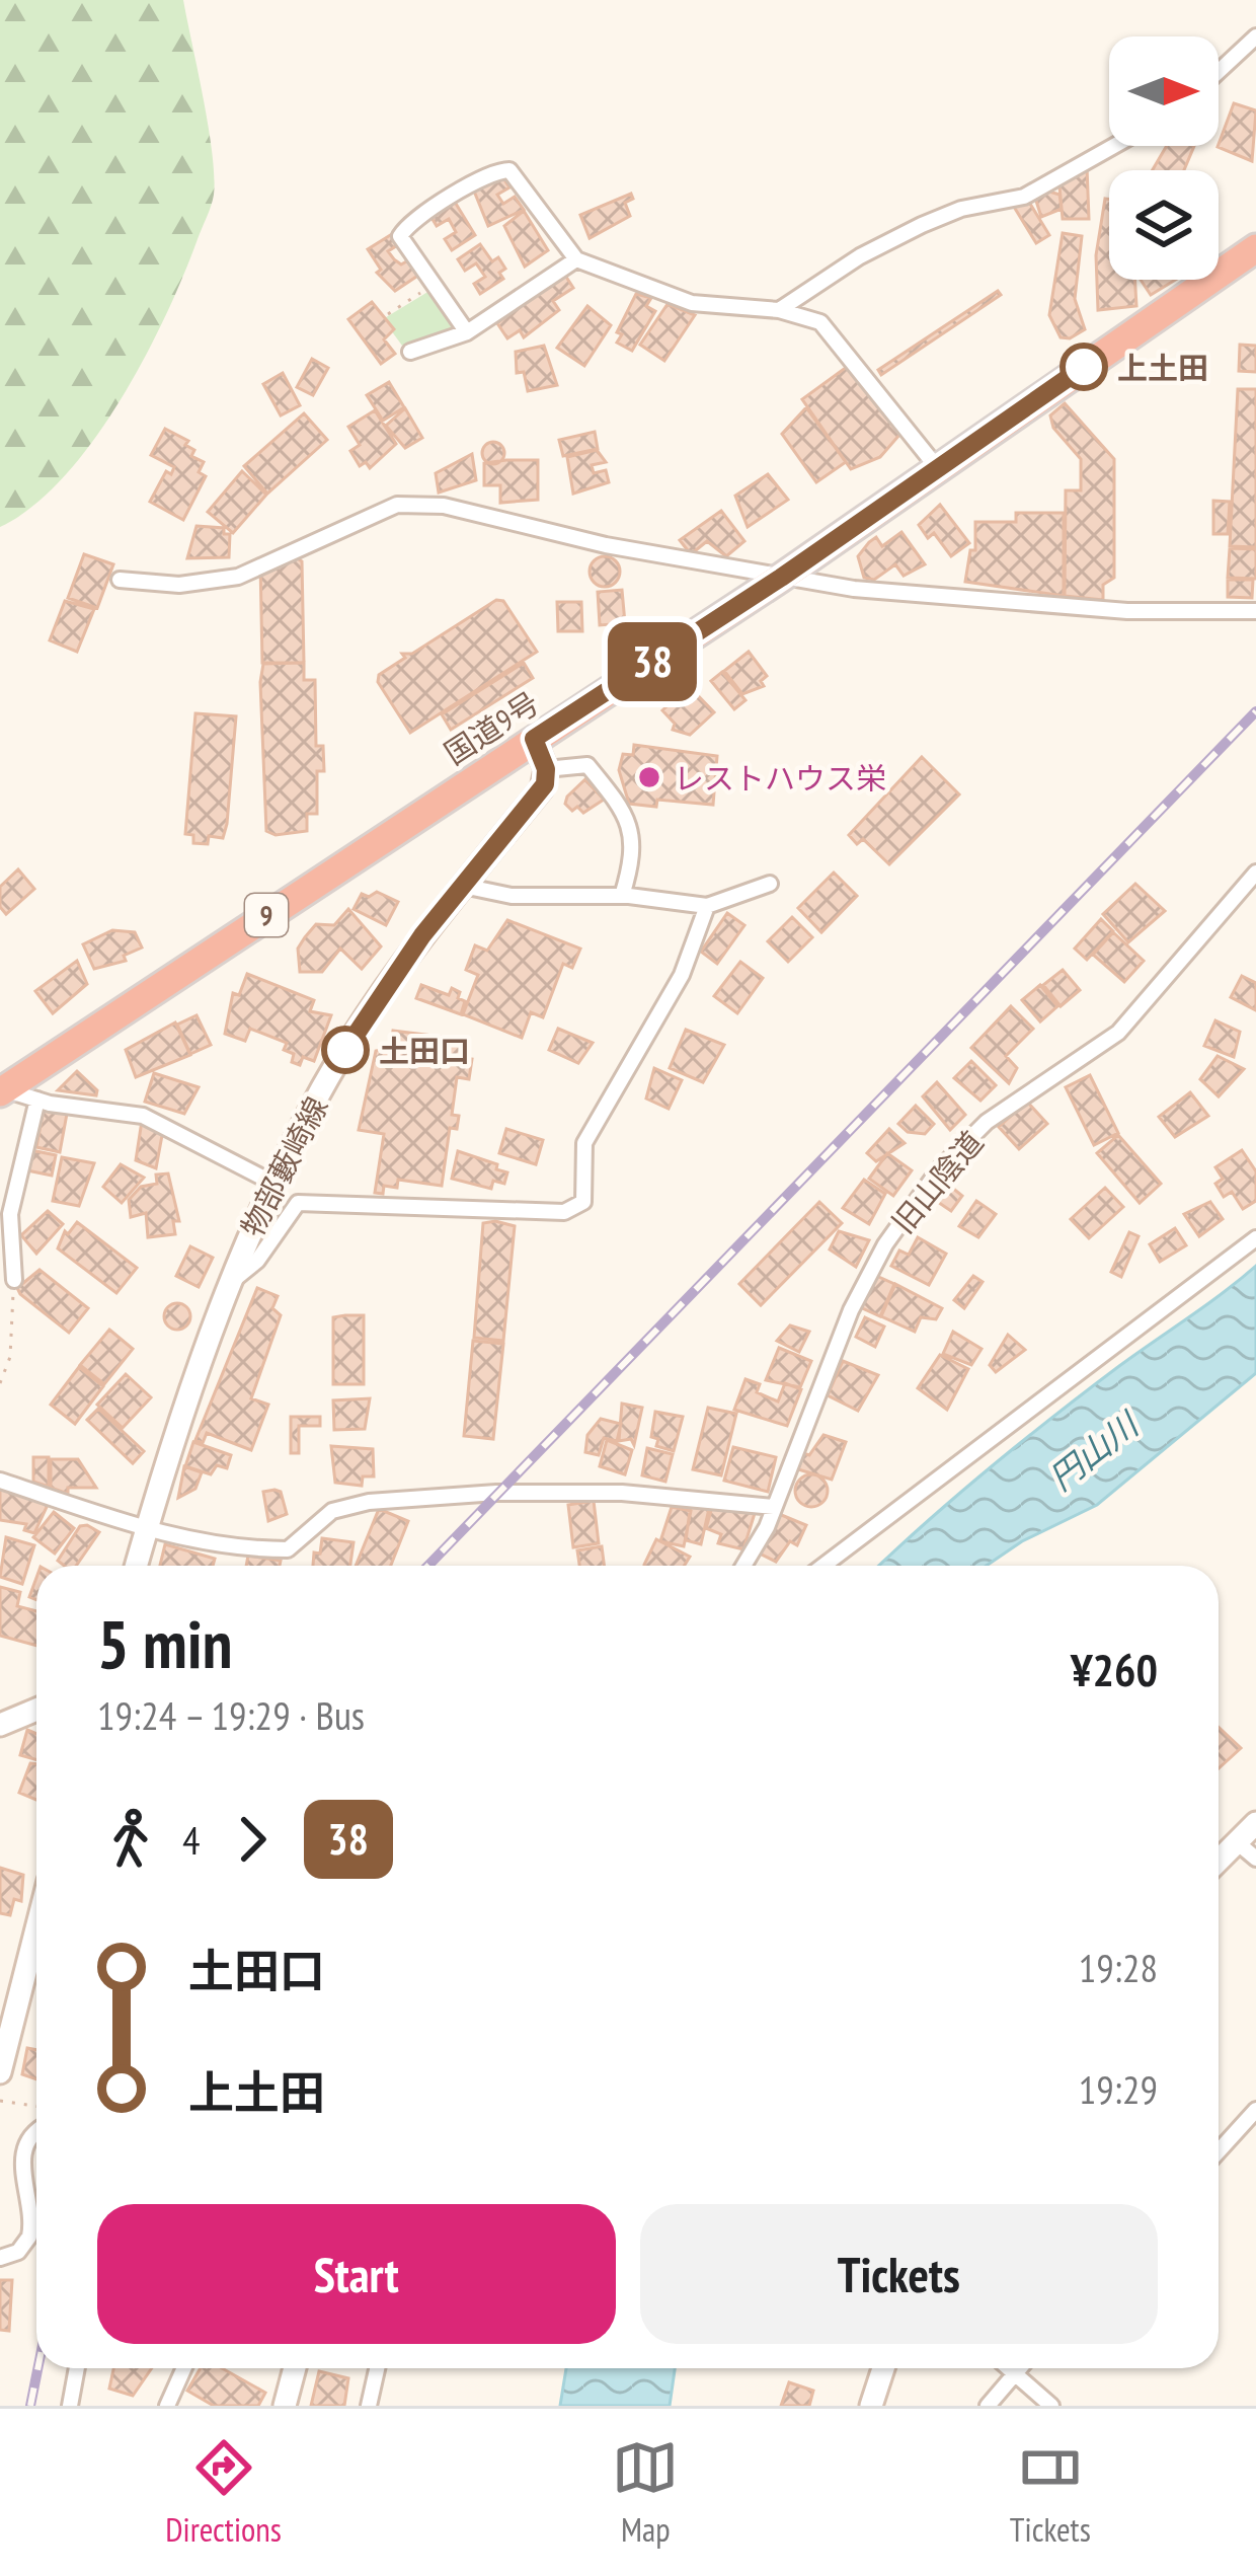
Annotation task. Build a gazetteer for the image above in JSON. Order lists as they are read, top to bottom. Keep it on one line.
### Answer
{"streets":{"highway":["国道9号","9"],"main road":["物部藪崎線"],"street":["旧山陰道"]},"water":["円山川"],"places":["上土田","レストハウス栄","土田口"],"lines":["bus line 38"],"north":"right","page":{"on_map":"38","heading":["5 min","19:24 – 19:29 · Bus","¥260"],"legs":["4","38"],"list":[{"name":"土田口","value":"19:28"},{"name":"上土田","value":"19:29"}],"buttons":["Start","Tickets"],"tabs":["Directions","Map","Tickets"]}}
